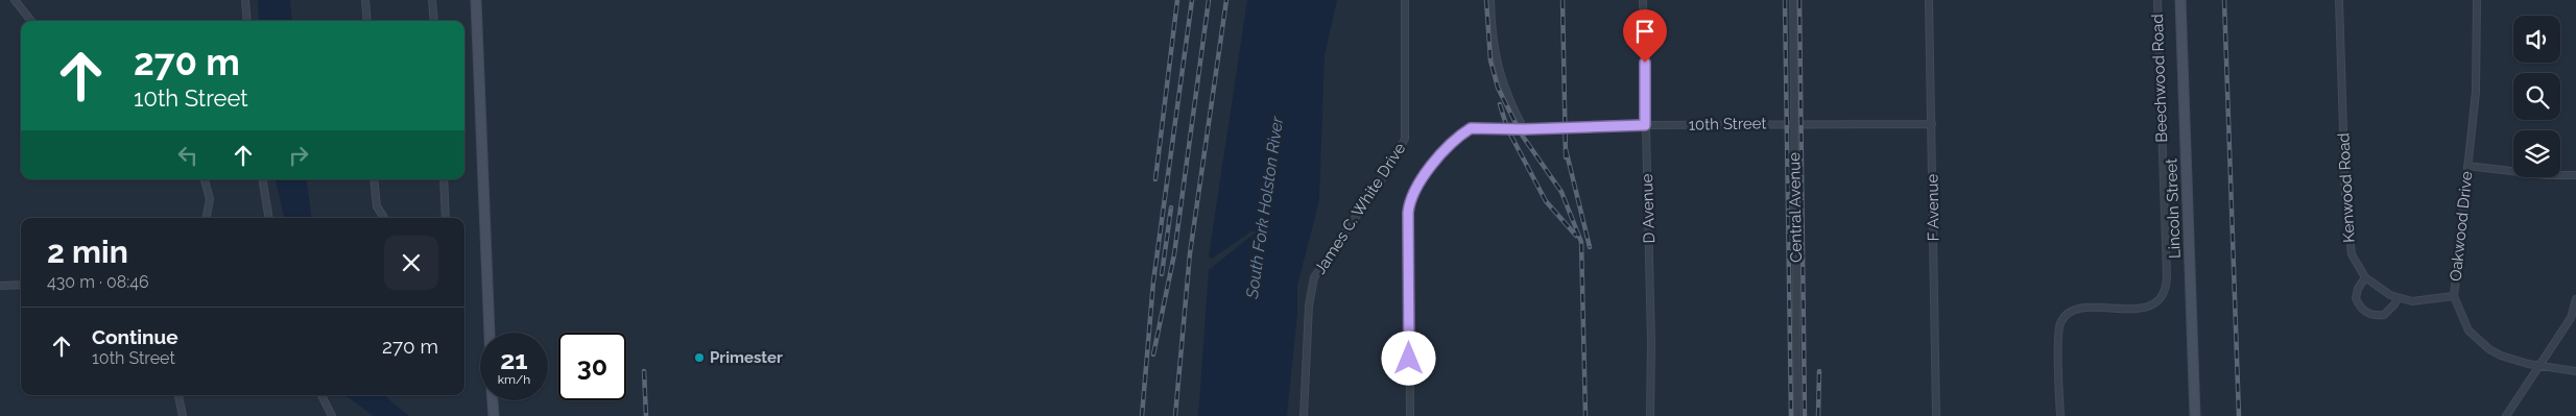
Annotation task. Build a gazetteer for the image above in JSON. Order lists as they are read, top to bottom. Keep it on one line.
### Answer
{"streets":{"main road":["Lincoln Street"],"street":["Beechwood Road","10th Street","Kenwood Road","Central Avenue","F Avenue","James C. White Drive","D Avenue","Oakwood Drive"]},"crossings":[["10th Street","Central Avenue"],["10th Street","F Avenue"],["10th Street","D Avenue"],["Kenwood Road","Oakwood Drive"]],"water":["South Fork Holston River"],"places":["Primester"],"page":{"turn":["270 m","10th Street"],"heading":["2 min","430 m · 08:46"],"list":[{"name":"Continue","note":"10th Street","value":"270 m"}],"speed":"21 km/h","limit":"30"}}
